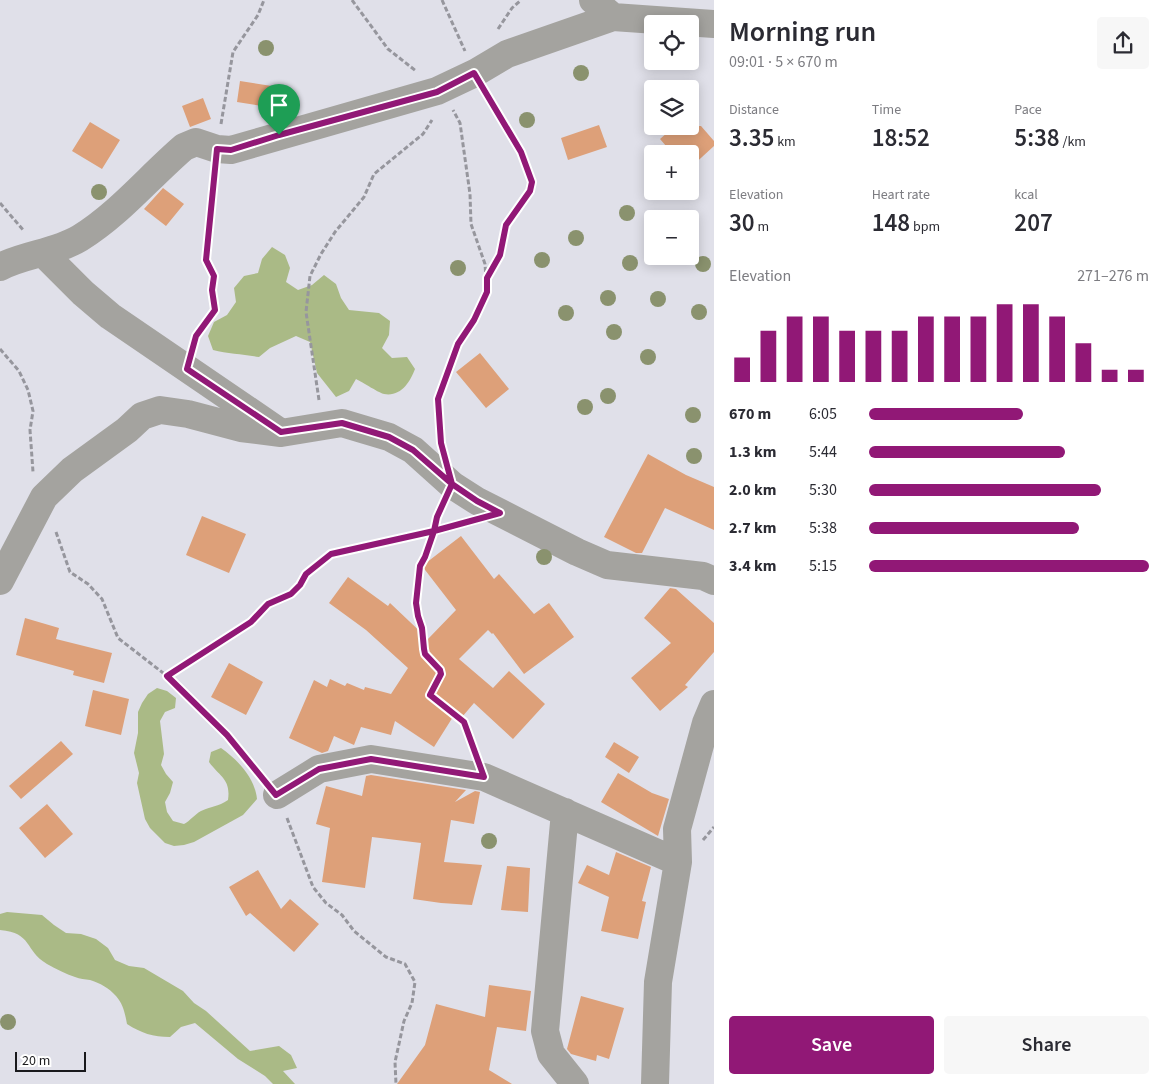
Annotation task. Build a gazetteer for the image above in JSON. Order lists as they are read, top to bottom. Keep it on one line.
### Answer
{"scale_bar":"20 m","page":{"heading":["Morning run","09:01 · 5 × 670 m"],"map_buttons":["+","−"],"stats":[["Distance","3.35 km"],["Time","18:52"],["Pace","5:38 /km"],["Elevation","30 m"],["Heart rate","148 bpm"],["kcal","207"]],"chart":["Elevation","271–276 m"],"list":[{"name":"670 m","note":"6:05"},{"name":"1.3 km","note":"5:44"},{"name":"2.0 km","note":"5:30"},{"name":"2.7 km","note":"5:38"},{"name":"3.4 km","note":"5:15"}],"buttons":["Save","Share"],"scale":"20 m"}}
